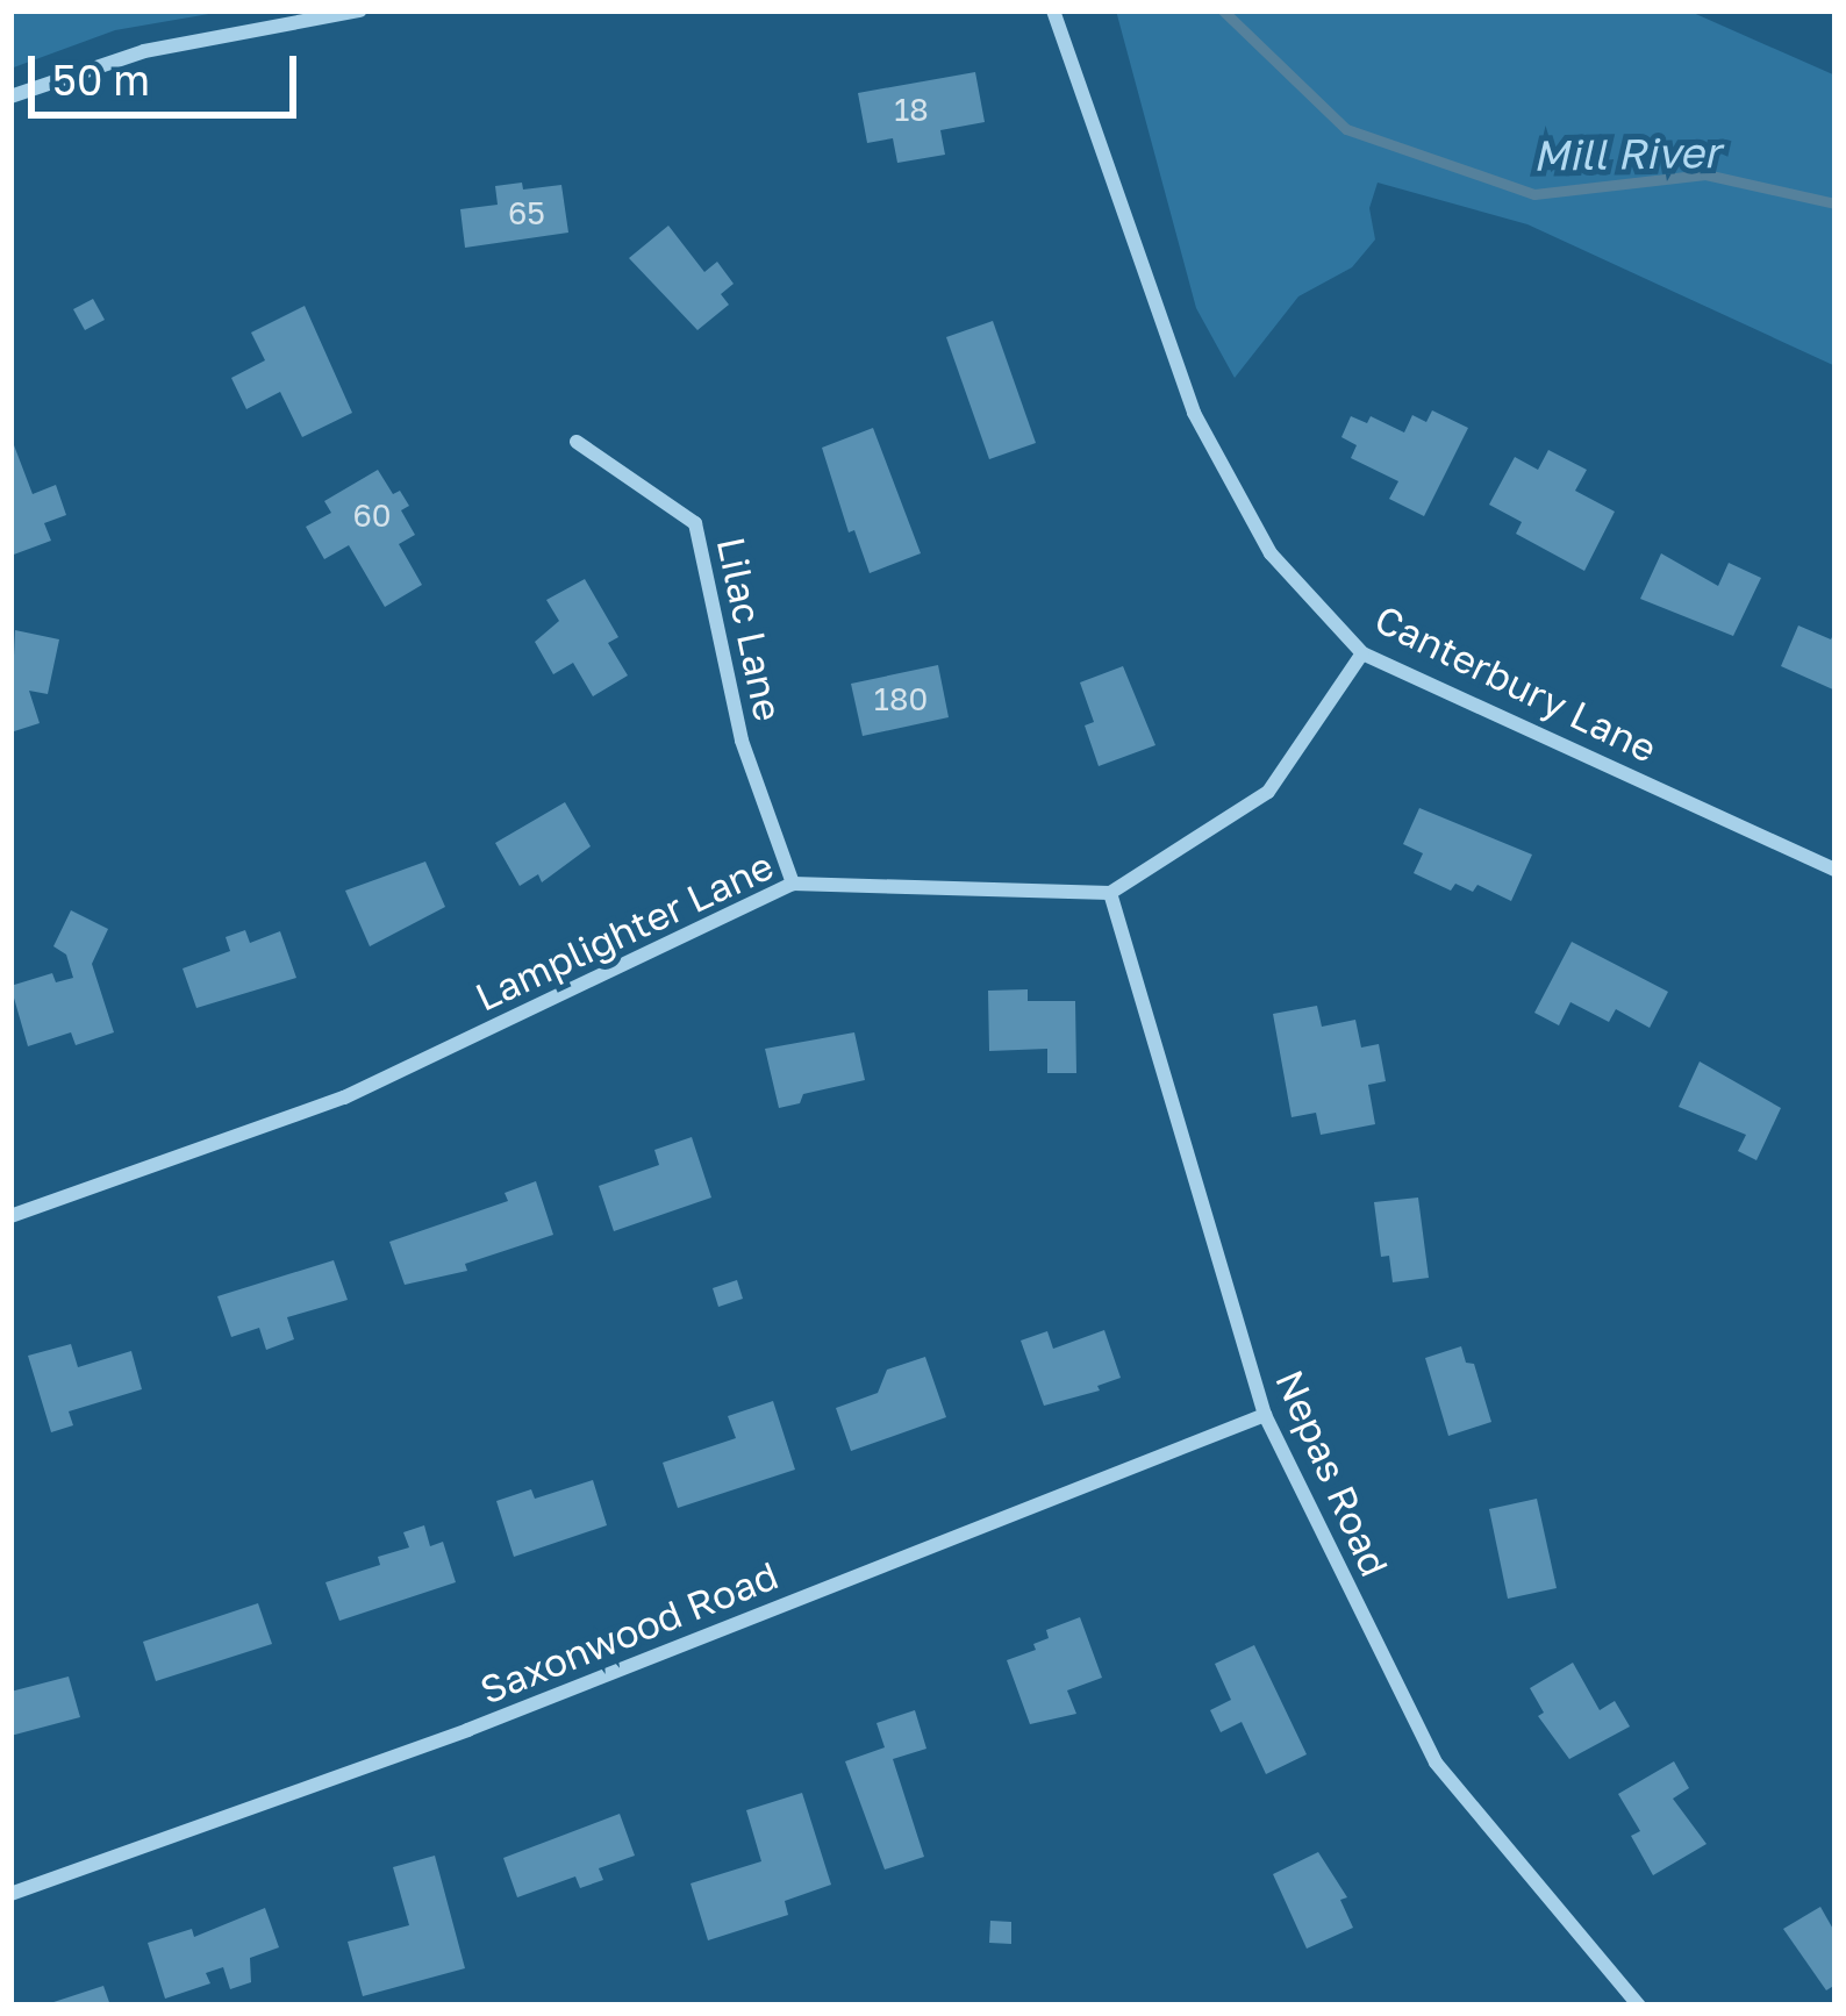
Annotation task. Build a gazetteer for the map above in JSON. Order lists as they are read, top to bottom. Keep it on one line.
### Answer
{"streets":{"street":["Lilac Lane","Canterbury Lane","Lamplighter Lane","Nepas Road","Saxonwood Road"]},"crossings":[["Lilac Lane","Lamplighter Lane"],["Lamplighter Lane","Nepas Road"],["Nepas Road","Saxonwood Road"]],"water":["Mill River"],"house_numbers":["18","65","60","180"],"scale_bar":"50 m"}
